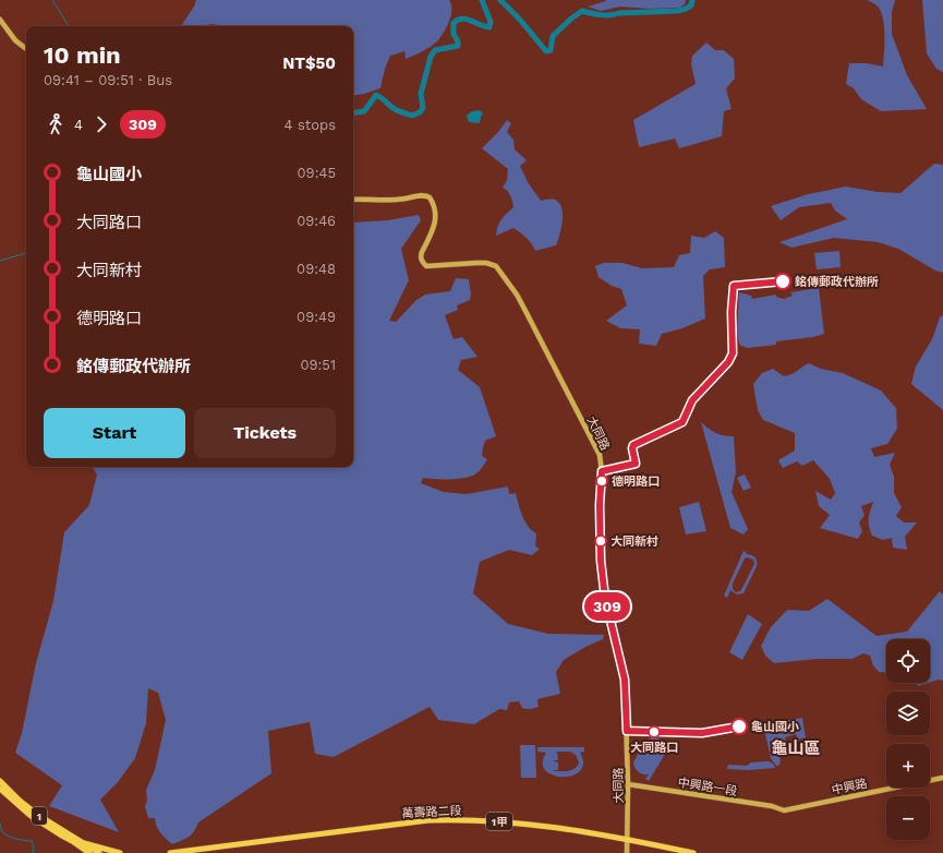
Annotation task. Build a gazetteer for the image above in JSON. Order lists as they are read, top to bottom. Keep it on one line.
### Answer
{"streets":{"main road":["萬壽路二段","1","1甲"],"street":["大同路","中興路一段","中興路"]},"crossings":[["大同路","中興路一段"],["大同路","萬壽路二段"],["中興路一段","中興路"]],"districts":["龜山區"],"places":["銘傳郵政代辦所","德明路口","大同新村","龜山國小","大同路口"],"lines":["bus line 309"],"page":{"on_map":"309","heading":["10 min","09:41 – 09:51 · Bus","NT$50"],"legs":["4","309","4 stops"],"list":[{"name":"龜山國小","value":"09:45"},{"name":"大同路口","value":"09:46"},{"name":"大同新村","value":"09:48"},{"name":"德明路口","value":"09:49"},{"name":"銘傳郵政代辦所","value":"09:51"}],"buttons":["Start","Tickets"],"map_buttons":["+","−"]}}
